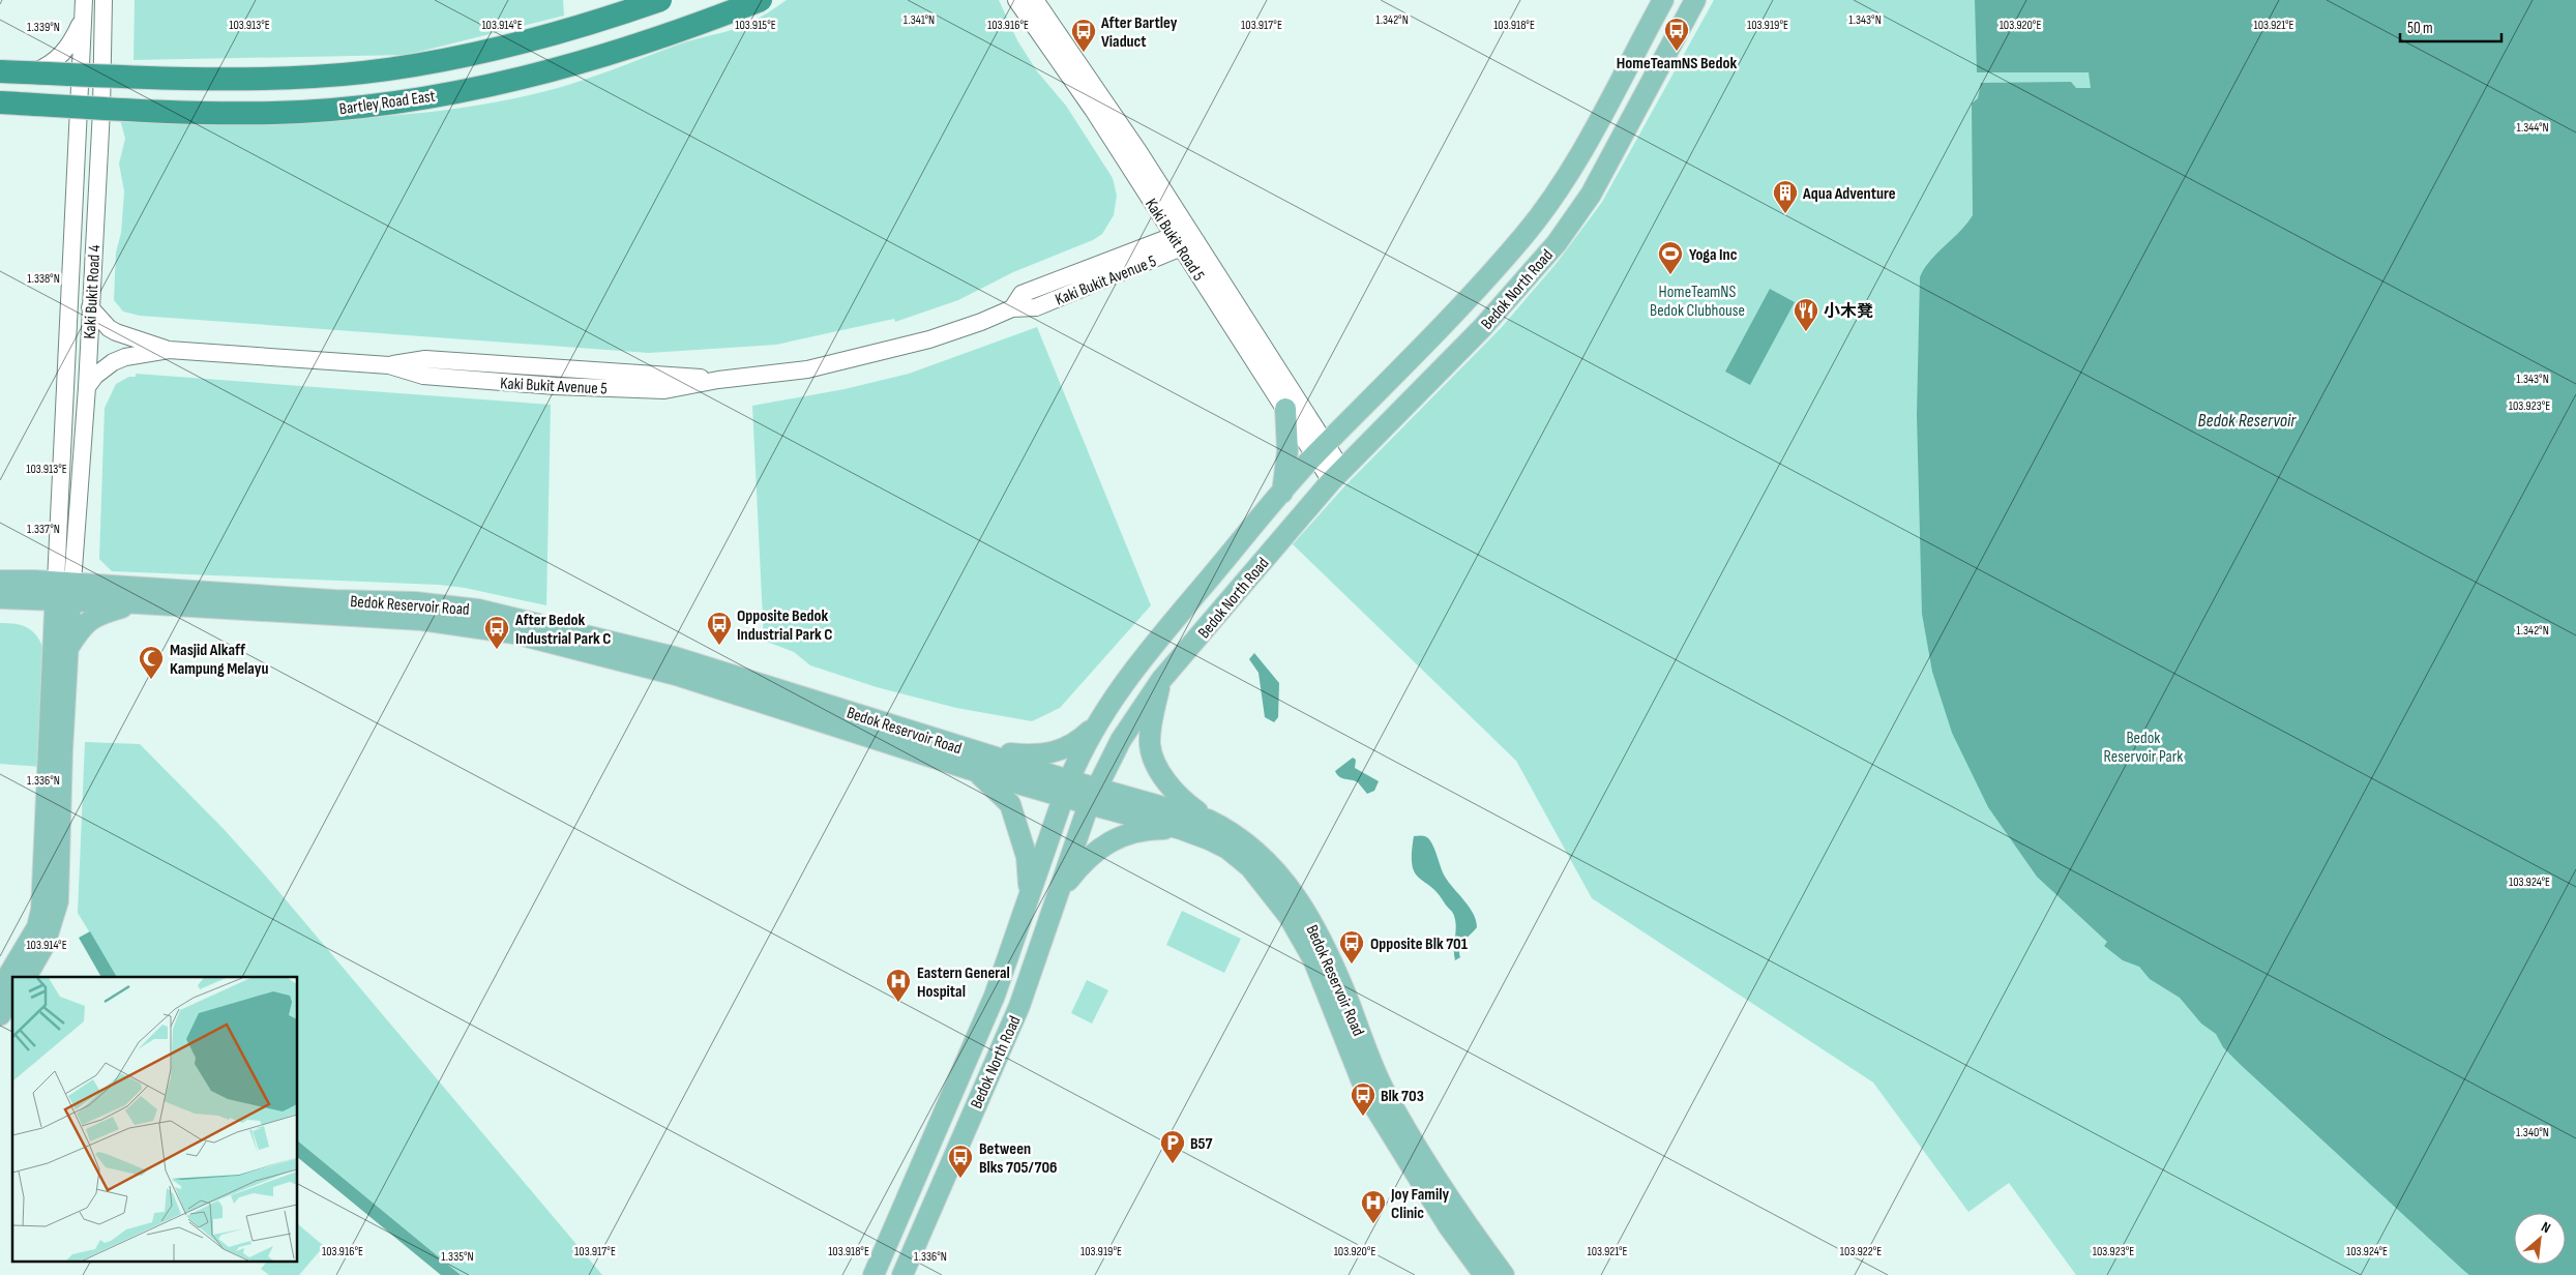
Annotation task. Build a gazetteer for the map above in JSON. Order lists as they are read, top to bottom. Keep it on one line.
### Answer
{"streets":{"highway":["Bartley Road East"],"main road":["Bedok North Road","Bedok Reservoir Road"],"street":["Kaki Bukit Road 5","Kaki Bukit Avenue 5","Kaki Bukit Road 4"]},"crossings":[["Kaki Bukit Road 5","Kaki Bukit Avenue 5"],["Kaki Bukit Road 5","Bedok North Road"],["Bedok North Road","Bedok Reservoir Road"],["Kaki Bukit Road 4","Bedok Reservoir Road"]],"water":["Bedok Reservoir"],"parks":["HomeTeamNS Bedok Clubhouse","Bedok Reservoir Park"],"places":{"bus stop":["HomeTeamNS Bedok","After Bartley Viaduct","Opposite Bedok Industrial Park C","After Bedok Industrial Park C","Opposite Blk 701","Blk 703","Between Blks 705/706"],"building":["Aqua Adventure"],"sports":["Yoga Inc"],"restaurant":["小木凳"],"mosque":["Masjid Alkaff Kampung Melayu"],"hospital":["Eastern General Hospital","Joy Family Clinic"],"parking":["B57"]},"scale_bar":"50 m","north":"top right","coordinates":["1.341°N","1.342°N","1.343°N","103.913°E","103.914°E","103.915°E","103.916°E","103.917°E","103.918°E","103.919°E","103.920°E","103.921°E","1.339°N","1.344°N","1.338°N","103.923°E","1.337°N","1.336°N","103.924°E","1.340°N","103.922°E","1.335°N"]}
